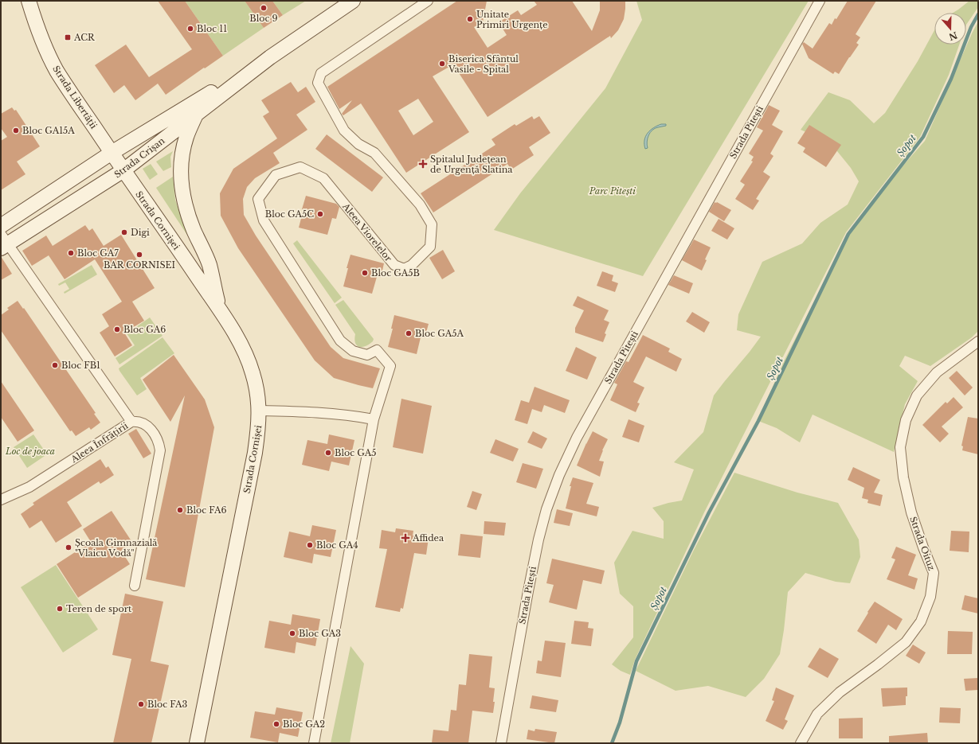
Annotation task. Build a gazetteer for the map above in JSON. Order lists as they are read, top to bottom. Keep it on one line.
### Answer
{"streets":{"main road":["Strada Libertății","Strada Crișan","Strada Cornișei"],"street":["Strada Pitești","Aleea Viorelelor","Aleea Înfrățirii","Strada Oituz"]},"crossings":[["Strada Libertății","Strada Crișan"],["Strada Libertății","Strada Cornișei"],["Strada Crișan","Strada Cornișei"],["Strada Crișan","Aleea Înfrățirii"]],"water":["Șopot"],"parks":["Parc Pitești","Loc de joaca"],"places":{"other":["Bloc 9","Unitate Primiri Urgențe","Bloc 11","Biserica Sfântul Vasile - Spital","Bloc GA15A","Bloc GA5C","Digi","Bloc GA7","BAR CORNISEI","Bloc GA5B","Bloc GA6","Bloc GA5A","Bloc FB1","Bloc GA5","Bloc FA6","Bloc GA4","Școala Gimnazială \"Vlaicu Vodă\"","Teren de sport","Bloc GA3","Bloc FA3","Bloc GA2"],"transit":["ACR"],"health":["Spitalul Județean de Urgență Slatina","Affidea"]},"north":"bottom"}
